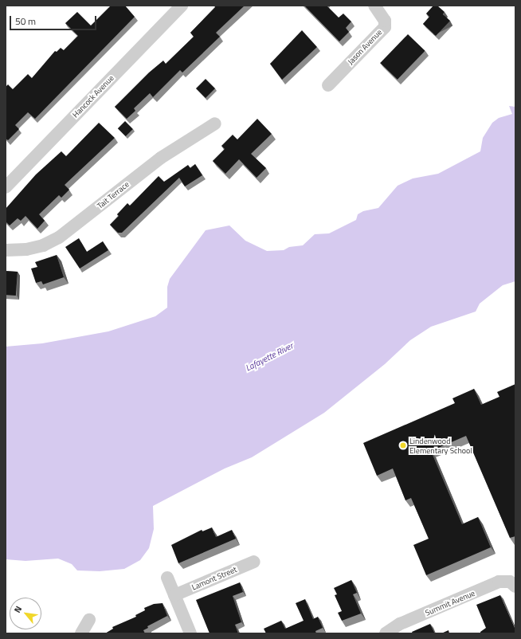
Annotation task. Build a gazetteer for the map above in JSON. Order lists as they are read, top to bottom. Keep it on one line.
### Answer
{"streets":{"street":["Jason Avenue","Hancock Avenue","Tait Terrace","Lamont Street","Summit Avenue"]},"water":["Lafayette River"],"places":["Lindenwood Elementary School"],"scale_bar":"50 m","north":"top left"}
